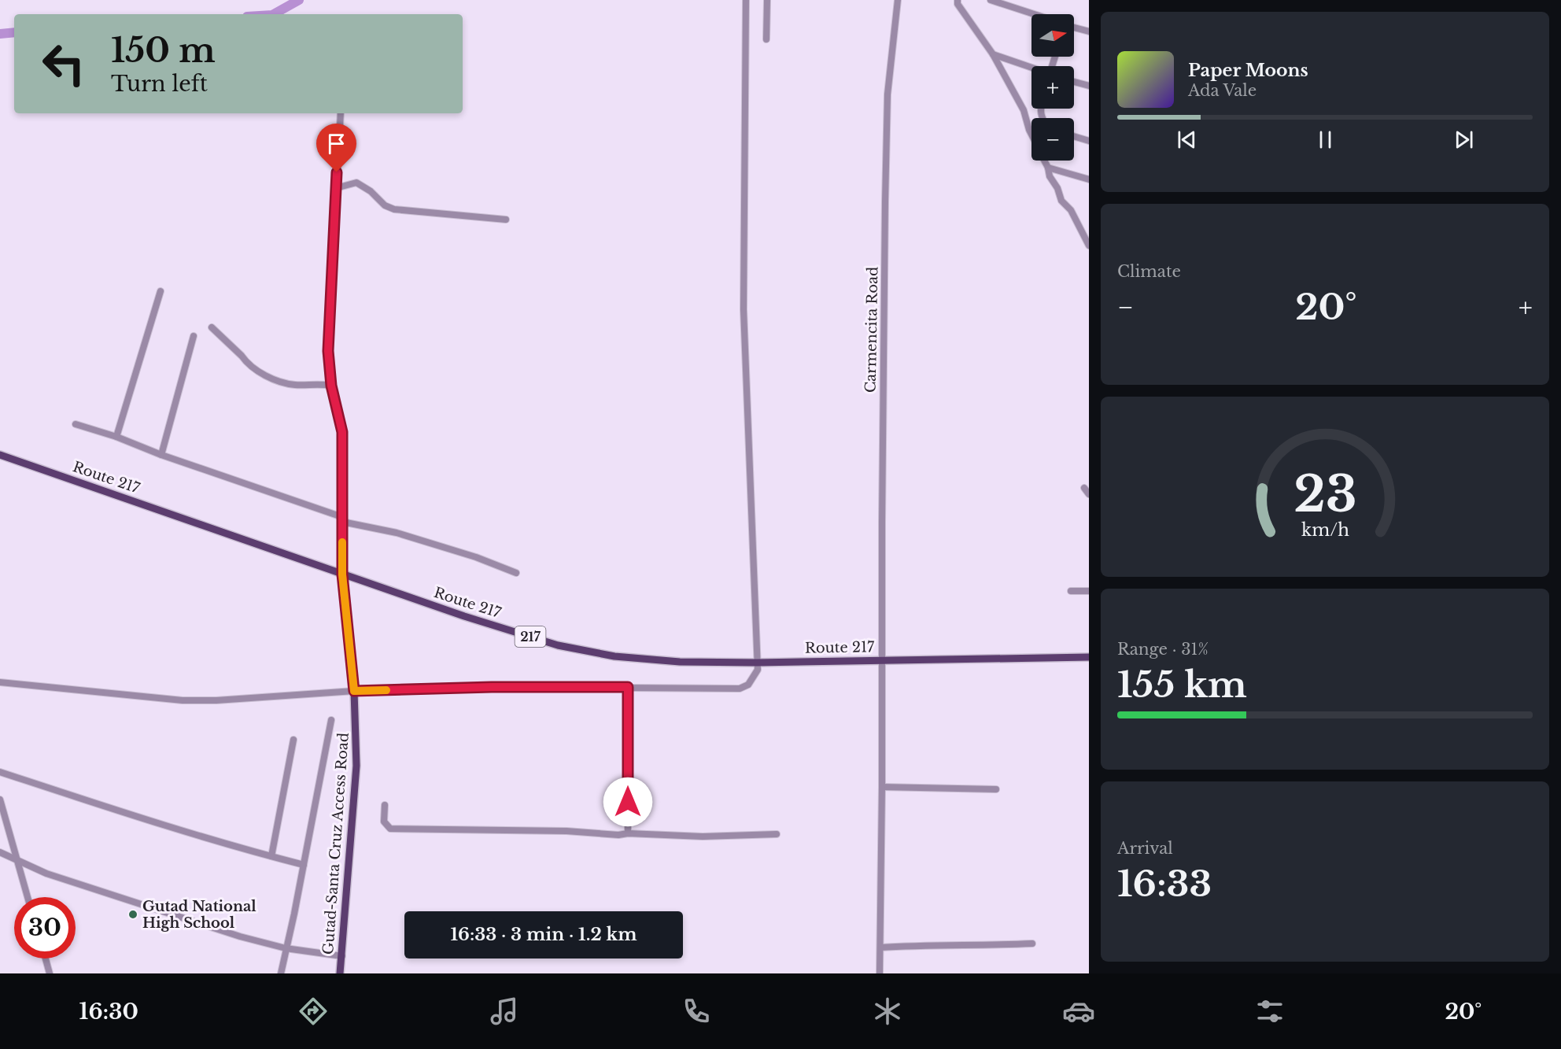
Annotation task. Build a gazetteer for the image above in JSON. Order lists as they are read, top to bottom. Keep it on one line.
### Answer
{"streets":{"main road":["Route 217","217","Gutad-Santa Cruz Access Road"],"street":["Carmencita Road"]},"crossings":[["Carmencita Road","Route 217"],["Route 217","Gutad-Santa Cruz Access Road"]],"places":["Gutad National High School"],"north":"right","page":{"map_buttons":["+","−"],"turn":["150 m","Turn left"],"song":["Paper Moons","Ada Vale"],"tile":["Climate",["Range · 31%","155 km"],["Arrival","16:33"]],"heat":["−","20°","+"],"limit":"30","trip":"16:33 · 3 min · 1.2 km","tabs":["16:30","20°"],"gauge":["23","km/h"]}}
